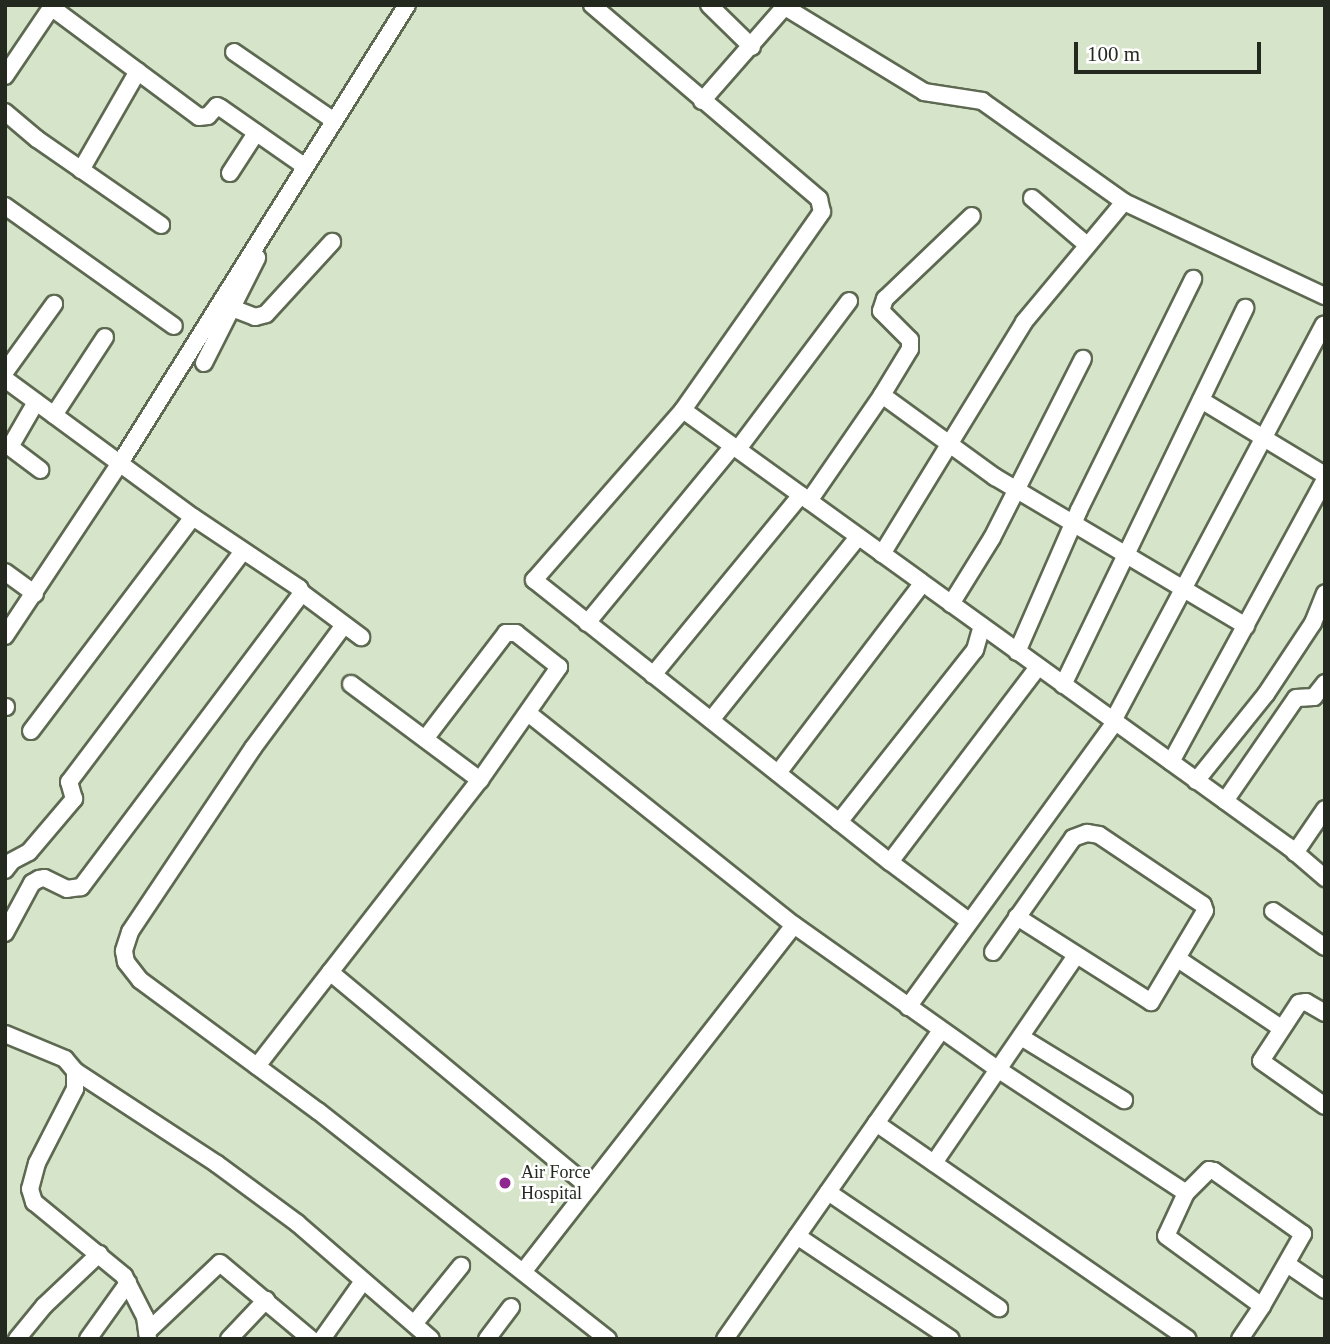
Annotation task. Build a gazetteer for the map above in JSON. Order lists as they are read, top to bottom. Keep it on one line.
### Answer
{"places":["Air Force Hospital"],"scale_bar":"100 m"}
